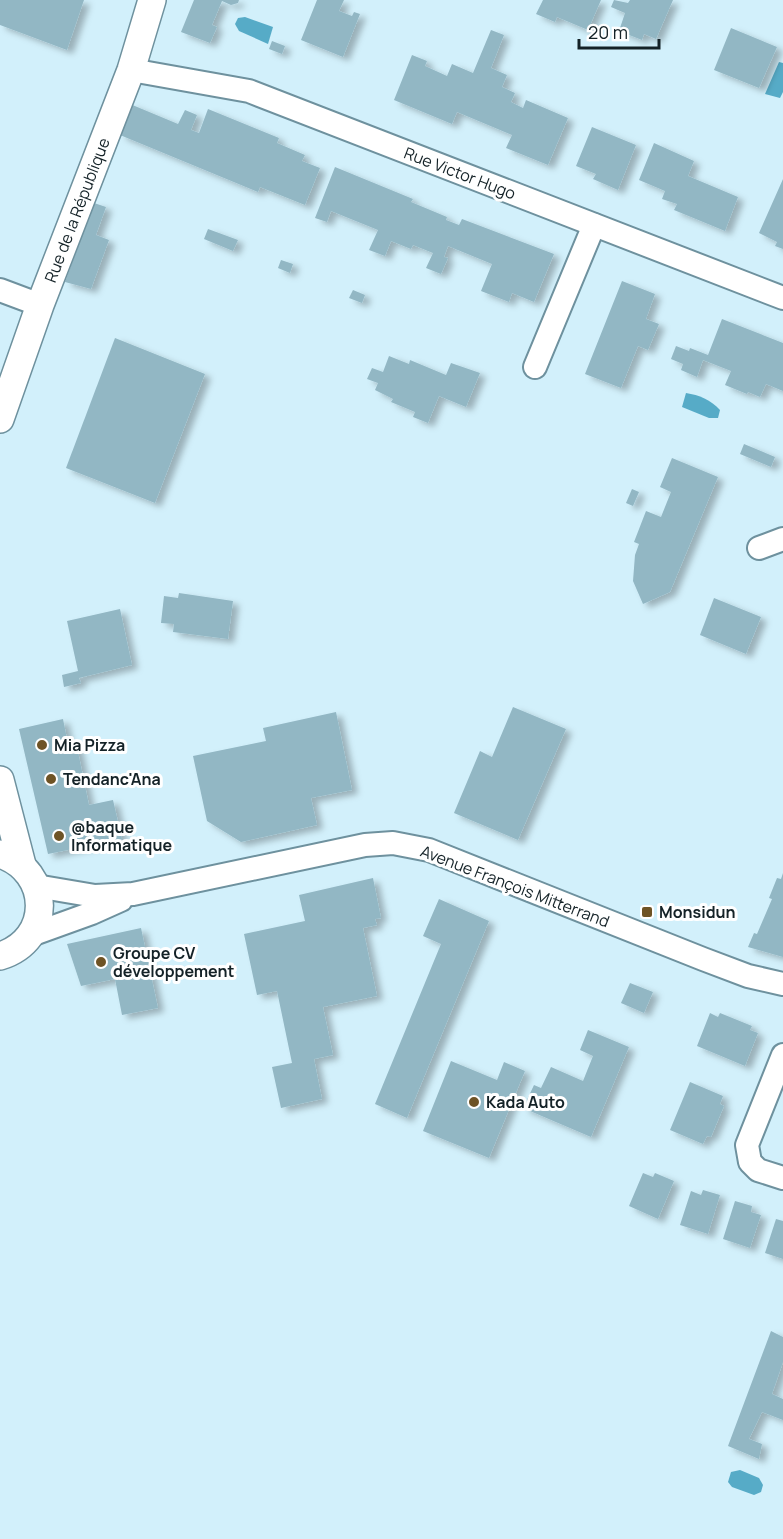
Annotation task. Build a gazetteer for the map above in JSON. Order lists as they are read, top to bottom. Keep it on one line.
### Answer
{"streets":{"street":["Rue Victor Hugo","Rue de la République","Avenue François Mitterrand"]},"crossings":[["Rue Victor Hugo","Rue de la République"]],"places":{"other":["Mia Pizza","Tendanc'Ana","@baque Informatique","Groupe CV développement","Kada Auto"],"transit":["Monsidun"]},"scale_bar":"20 m"}
